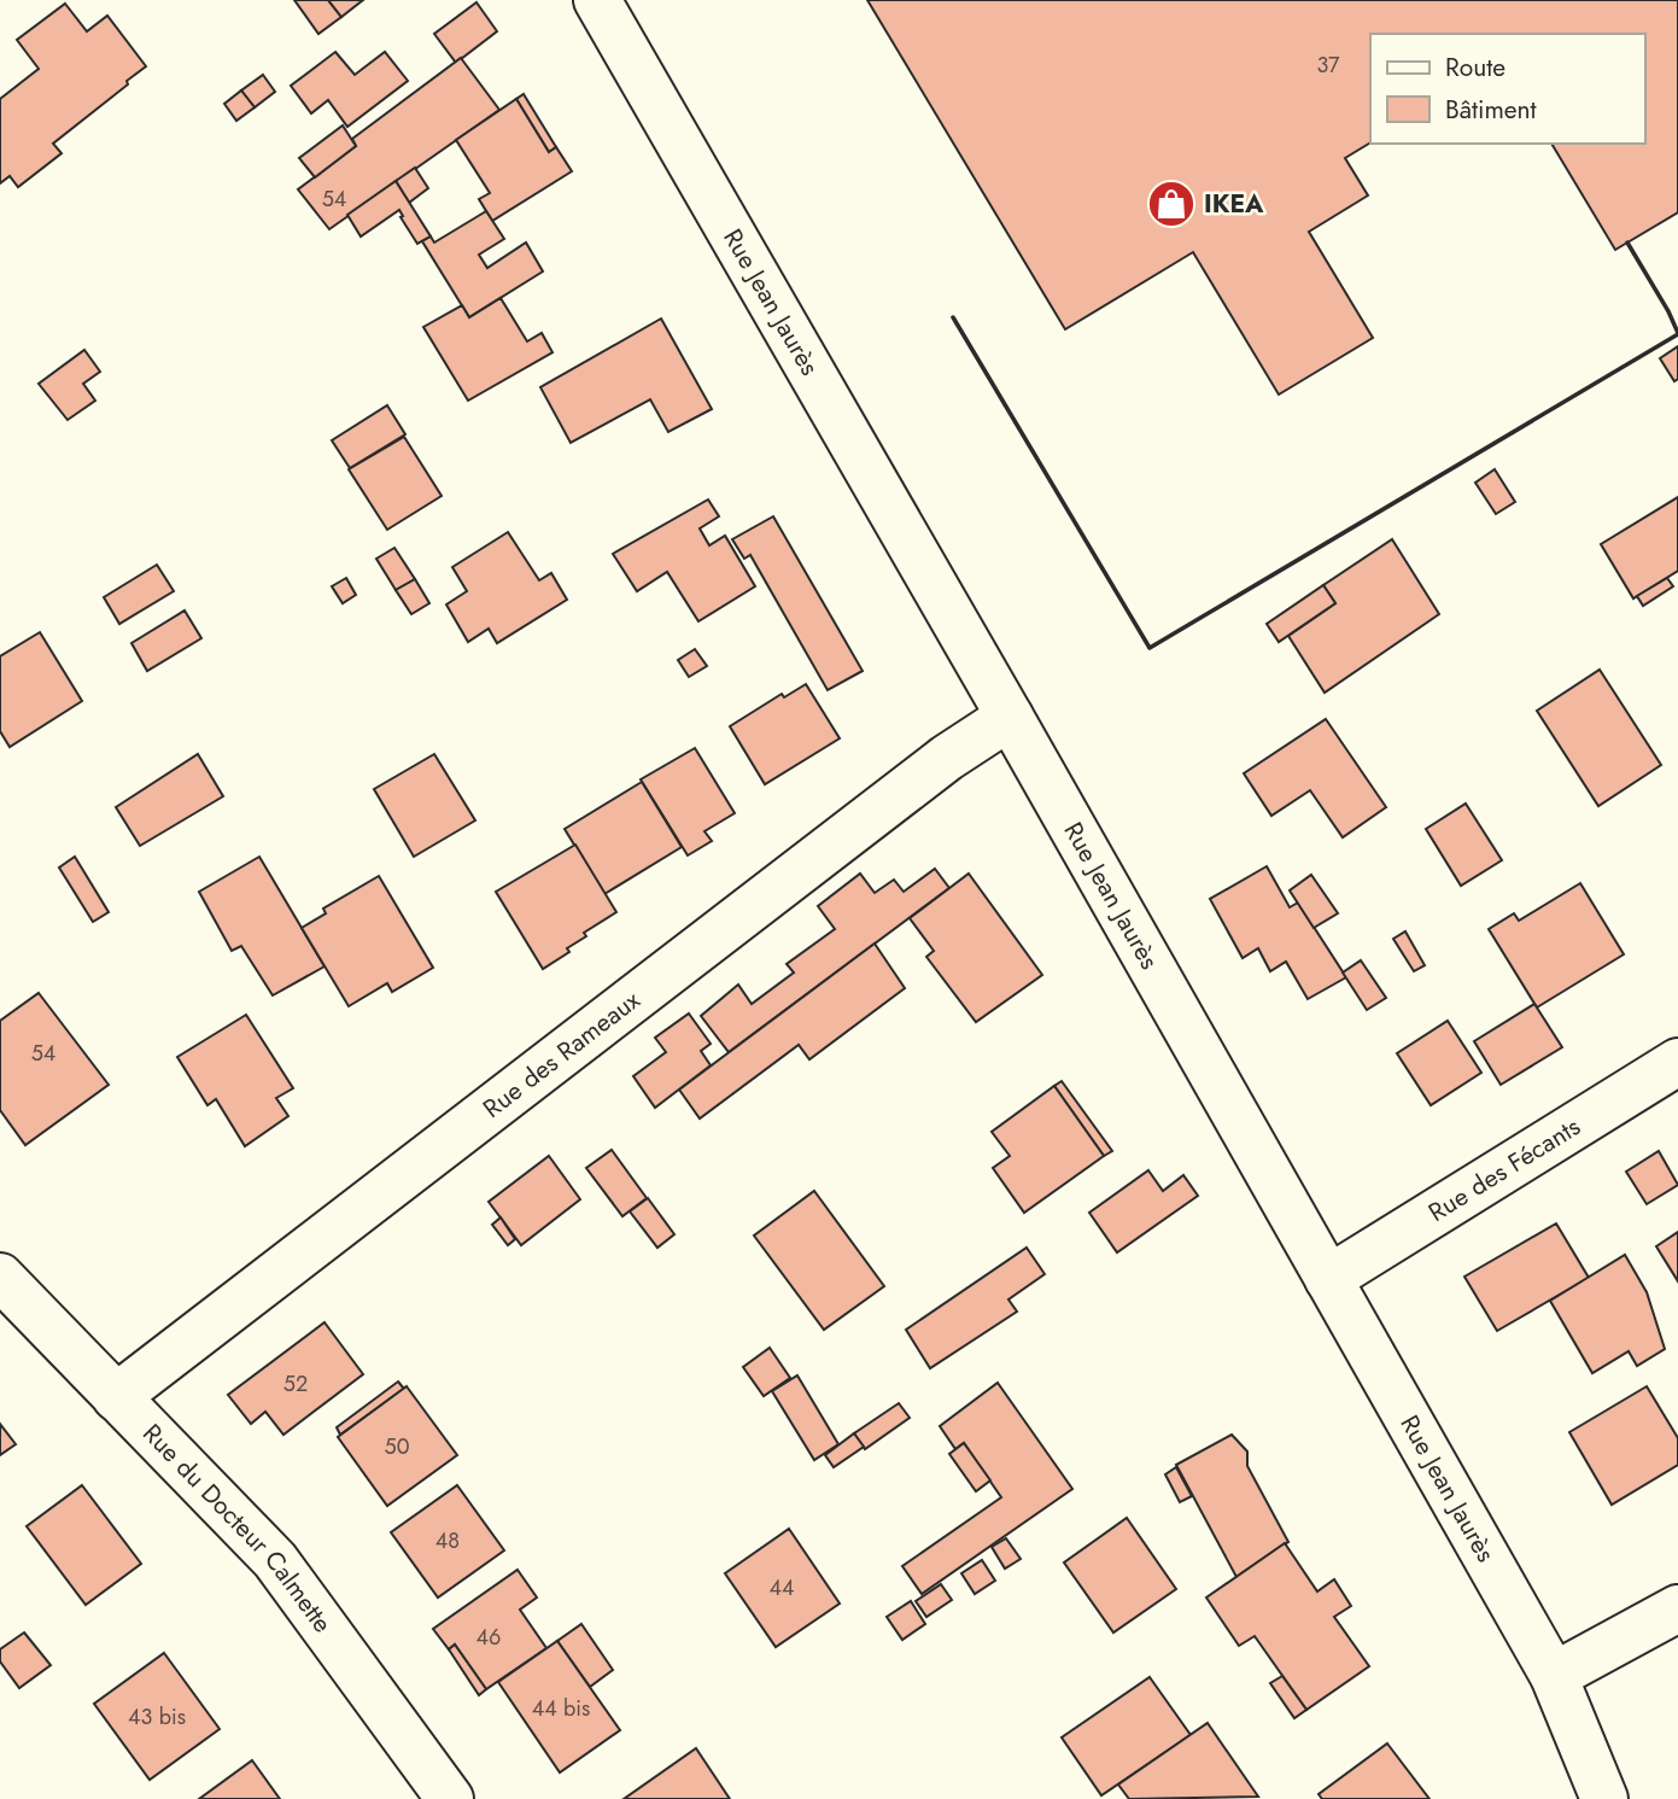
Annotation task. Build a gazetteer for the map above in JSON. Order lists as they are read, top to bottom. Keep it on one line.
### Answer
{"streets":{"street":["Rue Jean Jaurès","Rue des Rameaux","Rue des Fécants","Rue du Docteur Calmette"]},"crossings":[["Rue Jean Jaurès","Rue des Rameaux"],["Rue Jean Jaurès","Rue des Fécants"],["Rue des Rameaux","Rue du Docteur Calmette"]],"places":{"shop":["IKEA"]},"house_numbers":["37","54","54","52","50","48","44","46","44 bis","43 bis"],"legend":["Route","Bâtiment"]}
